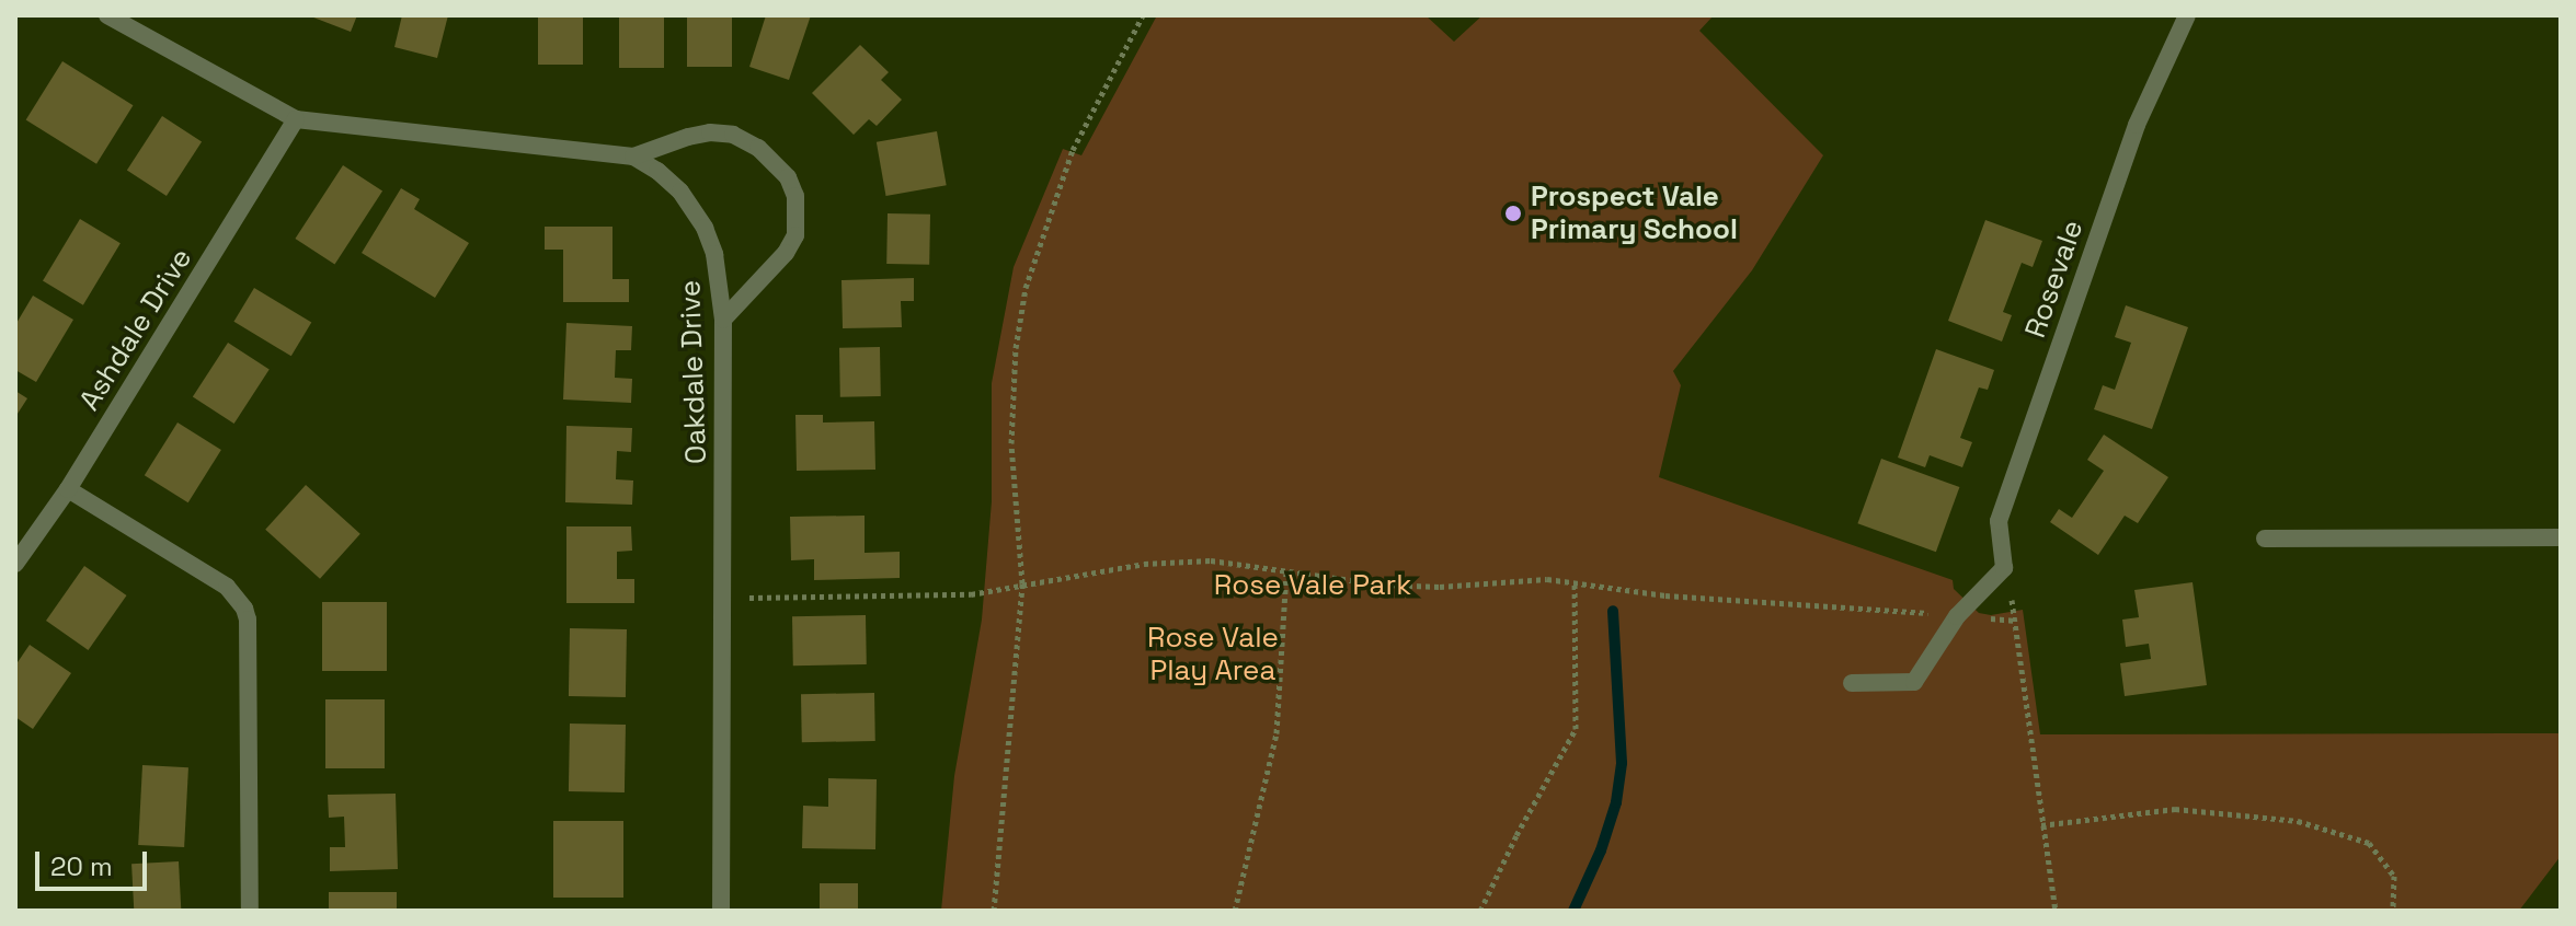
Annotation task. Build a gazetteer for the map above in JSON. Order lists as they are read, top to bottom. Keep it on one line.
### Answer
{"streets":{"street":["Rosevale","Ashdale Drive","Oakdale Drive"]},"crossings":[["Ashdale Drive","Oakdale Drive"]],"parks":["Rose Vale Park","Rose Vale Play Area"],"places":["Prospect Vale Primary School"],"scale_bar":"20 m"}
